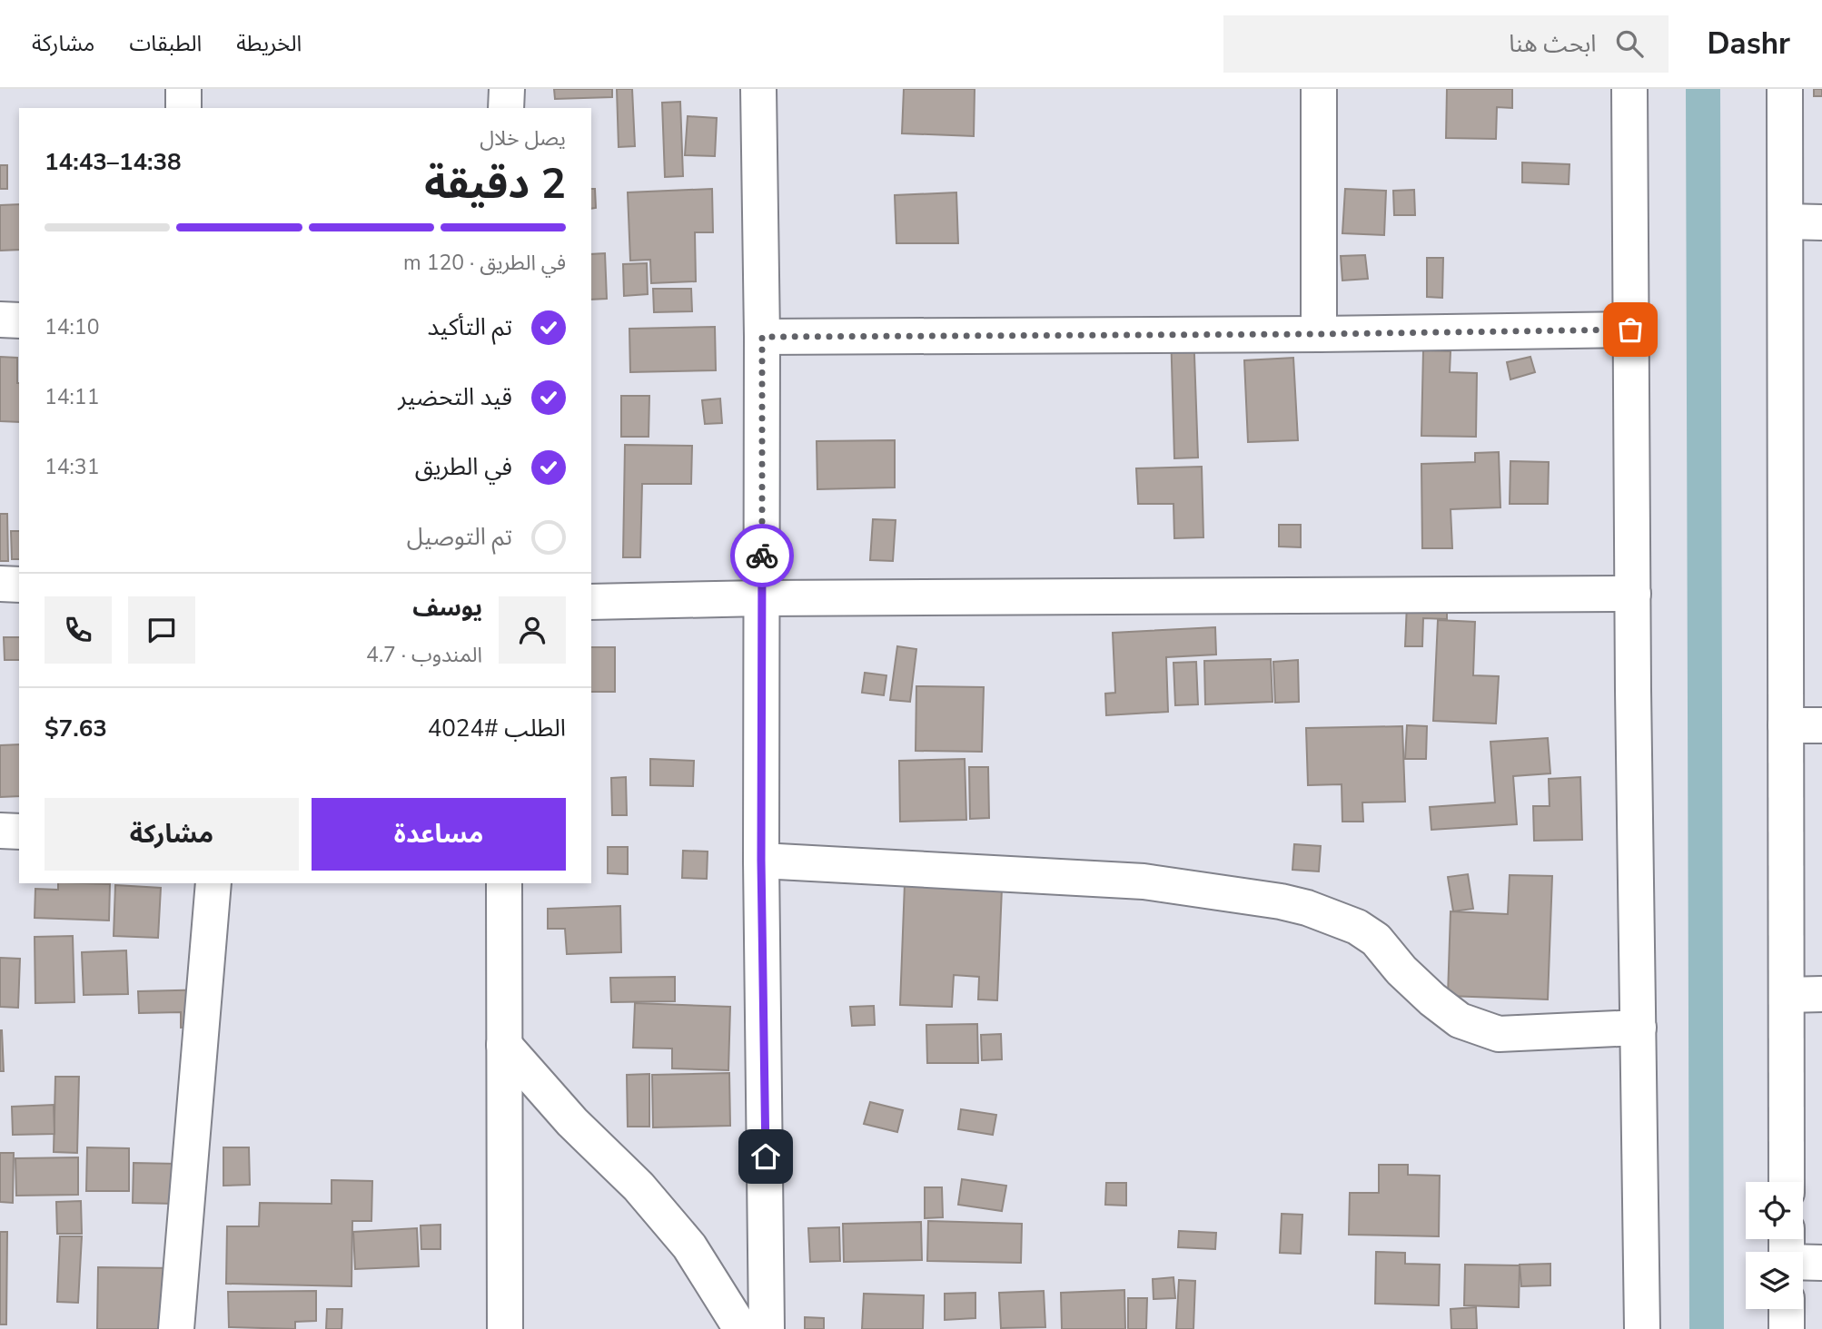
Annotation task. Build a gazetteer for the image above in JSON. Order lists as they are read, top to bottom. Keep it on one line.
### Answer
{"page":{"header":"Dashr","search":"ابحث هنا","nav":["الخريطة","الطبقات","مشاركة"],"heading":["2 دقيقة","يصل خلال","14:38–14:43"],"panel":["يوسف","المندوب · 4.7","الطلب #4024","$7.63"],"bar":"في الطريق · 120 m","list":[["تم التأكيد","14:10"],["قيد التحضير","14:11"],["في الطريق","14:31"],"تم التوصيل"],"buttons":["مساعدة","مشاركة"]}}
